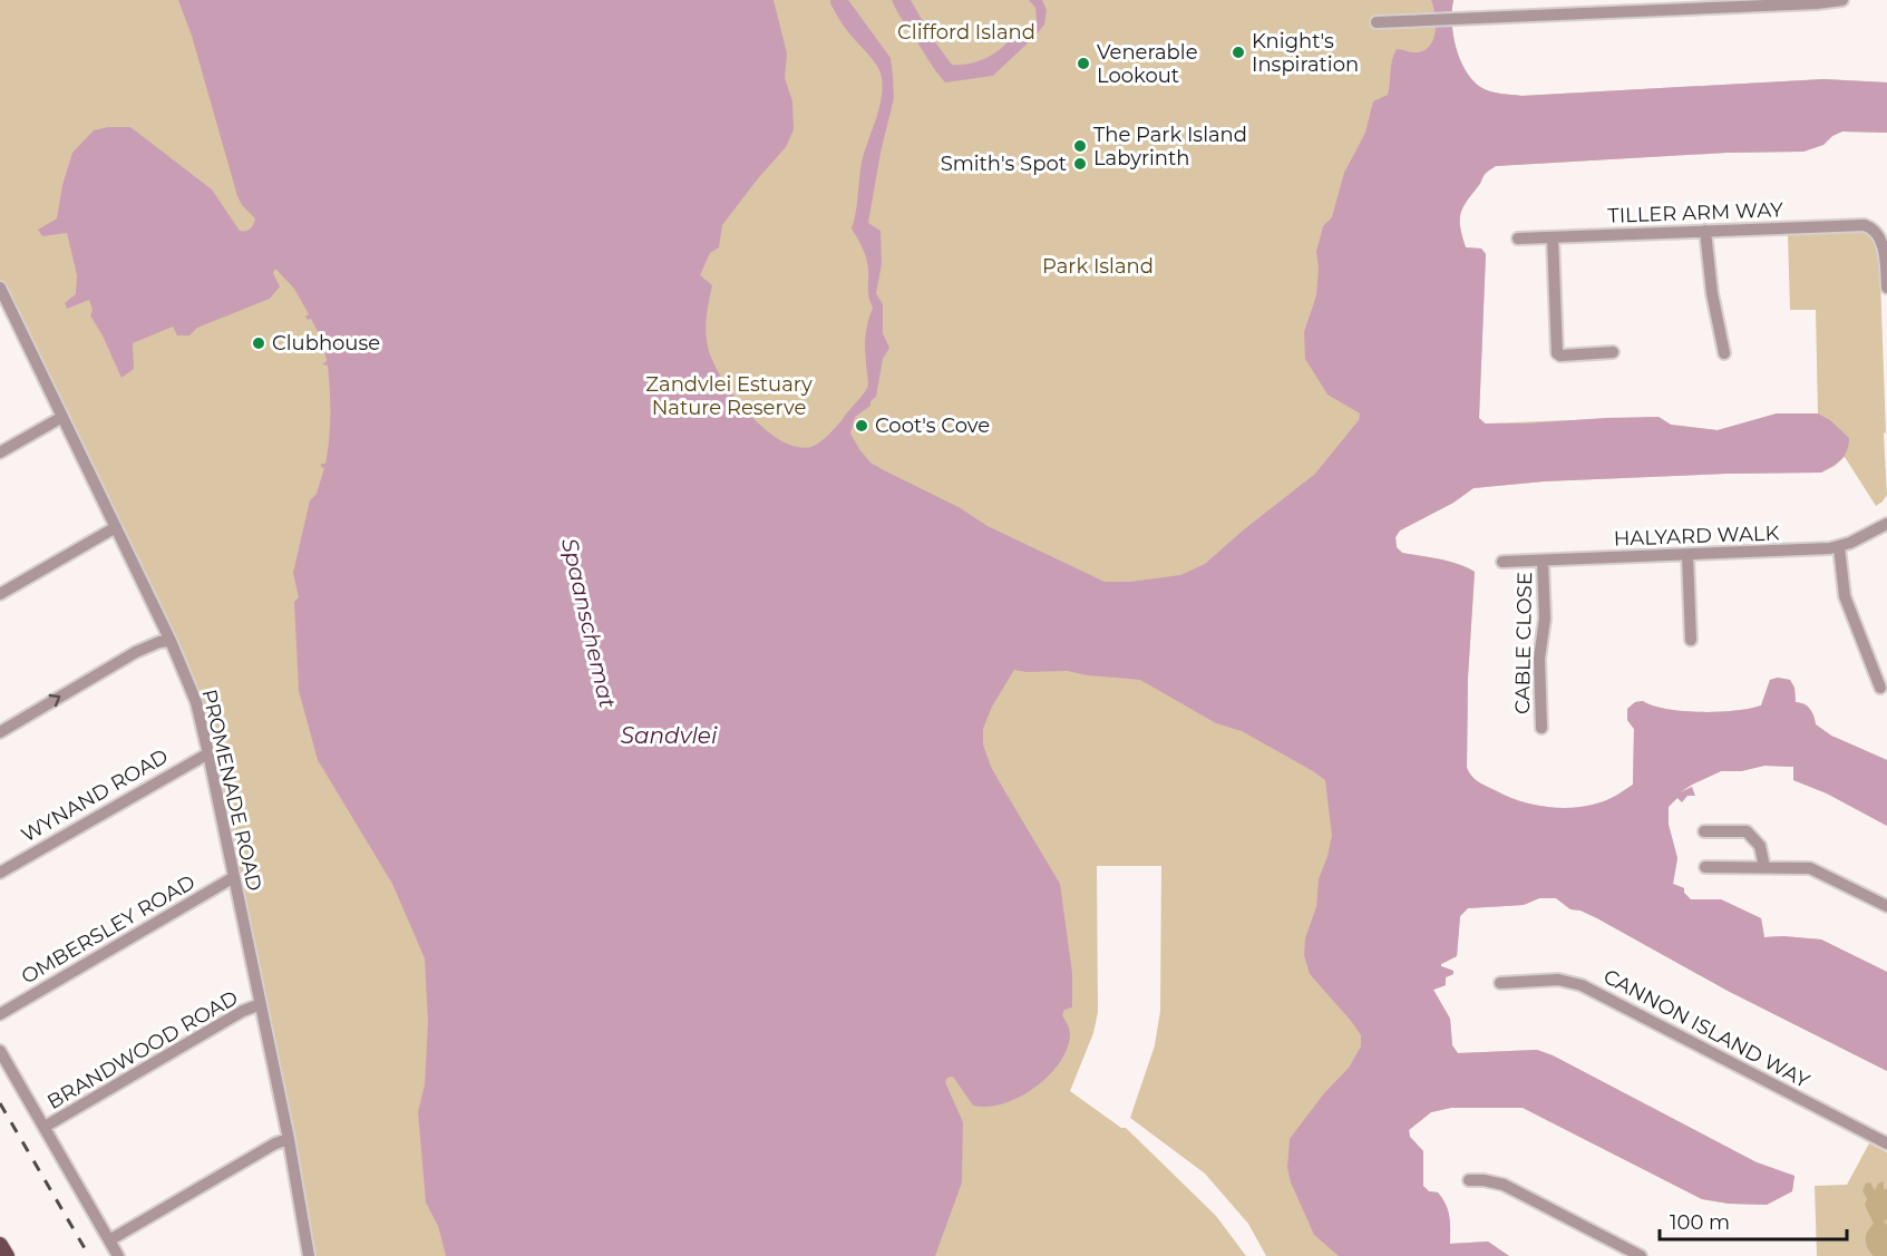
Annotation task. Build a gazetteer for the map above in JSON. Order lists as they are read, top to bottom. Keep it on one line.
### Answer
{"streets":{"street":["TILLER ARM WAY","HALYARD WALK","CABLE CLOSE","PROMENADE ROAD","WYNAND ROAD","OMBERSLEY ROAD","CANNON ISLAND WAY","BRANDWOOD ROAD"]},"crossings":[["HALYARD WALK","CABLE CLOSE"],["PROMENADE ROAD","WYNAND ROAD"],["PROMENADE ROAD","OMBERSLEY ROAD"],["PROMENADE ROAD","BRANDWOOD ROAD"]],"water":["Spaanschemat","Sandvlei"],"parks":["Clifford Island","Park Island","Zandvlei Estuary Nature Reserve"],"places":["Knight's Inspiration","Venerable Lookout","The Park Island Labyrinth","Smith's Spot","Clubhouse","Coot's Cove"],"scale_bar":"100 m"}
